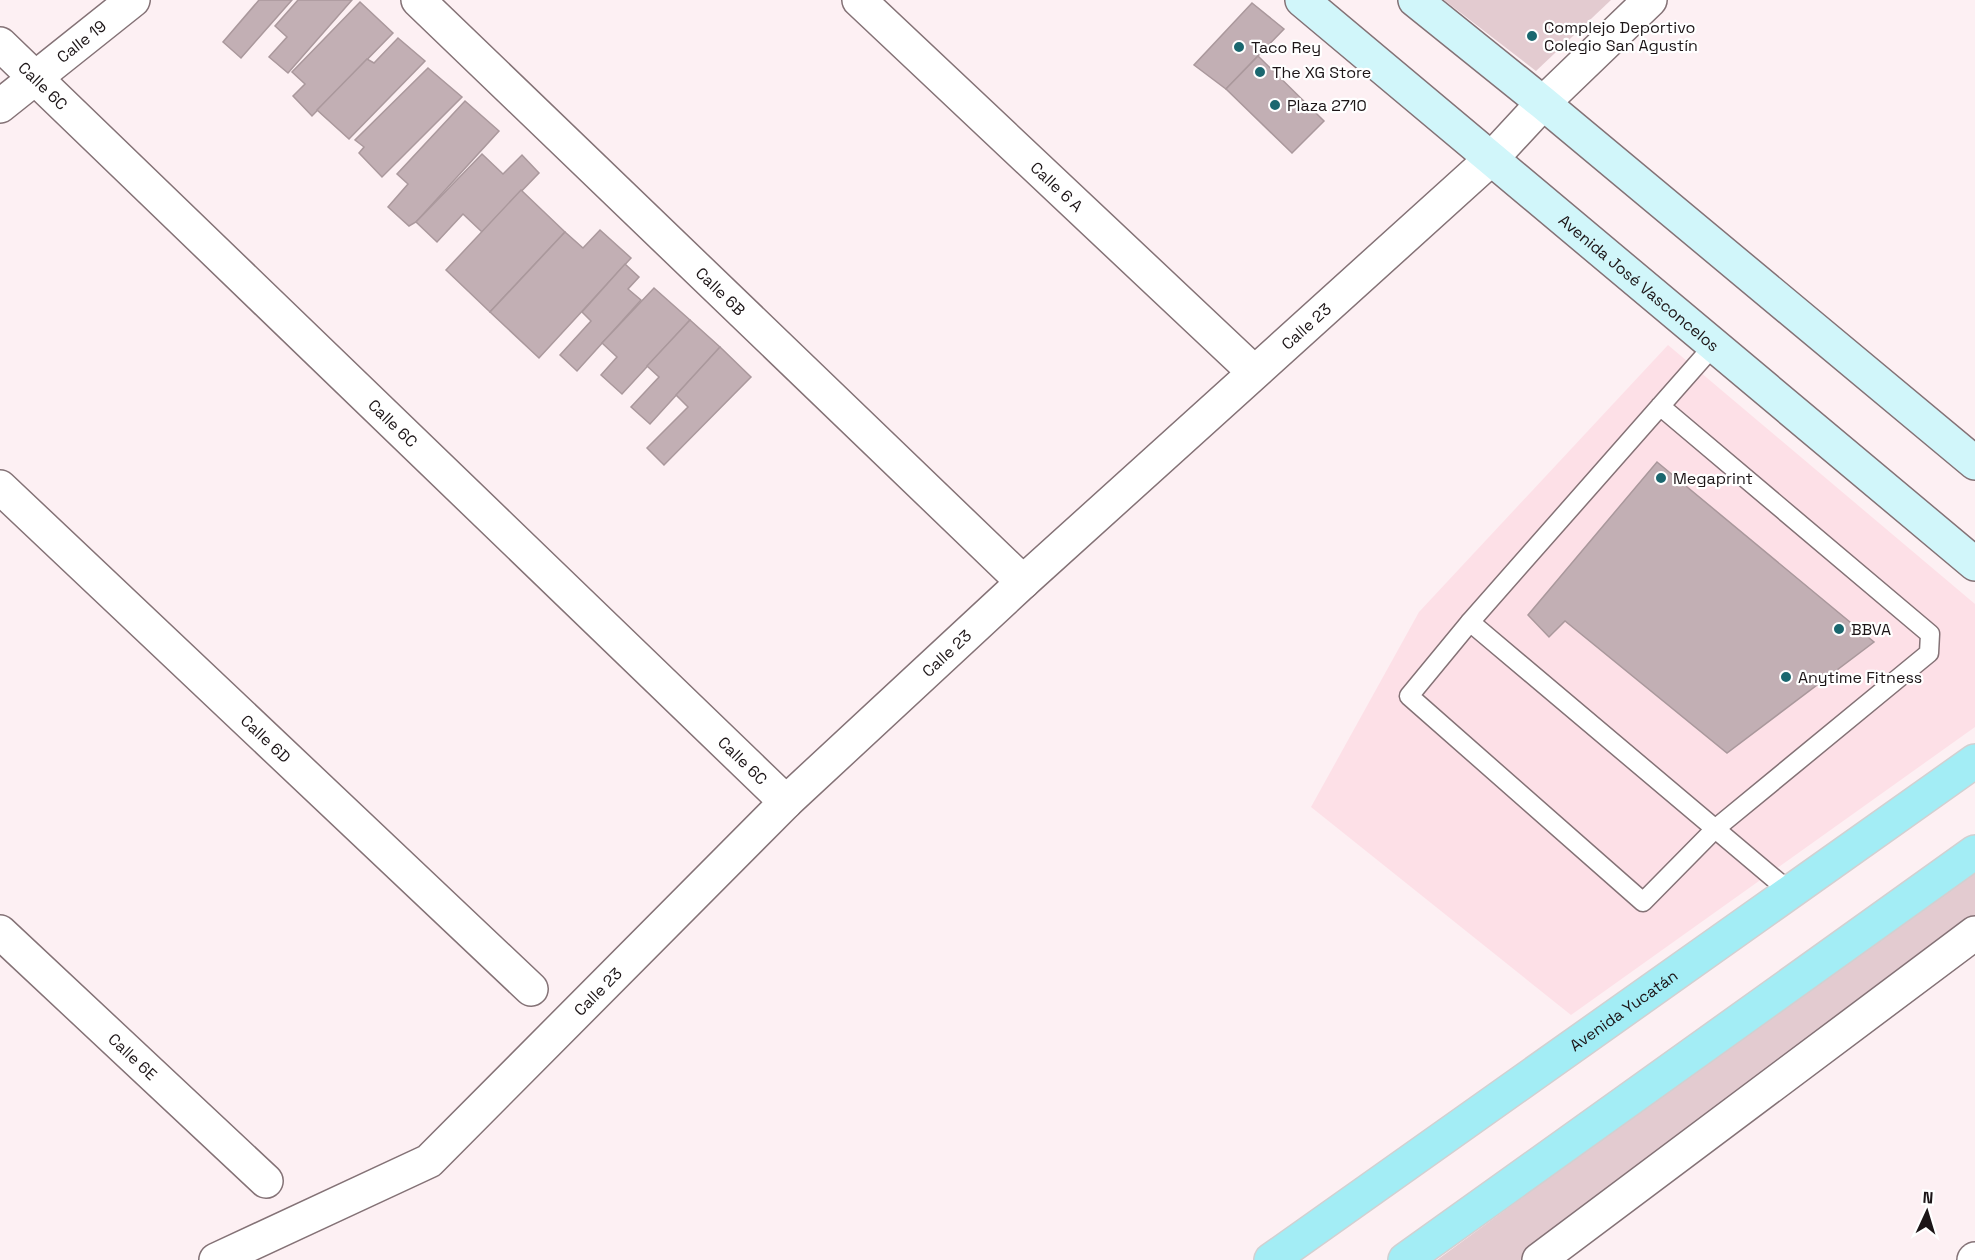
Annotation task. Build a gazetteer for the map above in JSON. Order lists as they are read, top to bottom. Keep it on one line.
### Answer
{"streets":{"main road":["Avenida José Vasconcelos","Avenida Yucatán"],"street":["Calle 19","Calle 6C","Calle 6 A","Calle 6B","Calle 23","Calle 6D","Calle 6E"]},"crossings":[["Calle 19","Calle 6C"],["Calle 6C","Calle 23"],["Calle 6 A","Calle 23"],["Avenida José Vasconcelos","Calle 23"],["Calle 6B","Calle 23"]],"places":["Complejo Deportivo Colegio San Agustín","Taco Rey","The XG Store","Plaza 2710","Megaprint","BBVA","Anytime Fitness"],"north":"top"}
